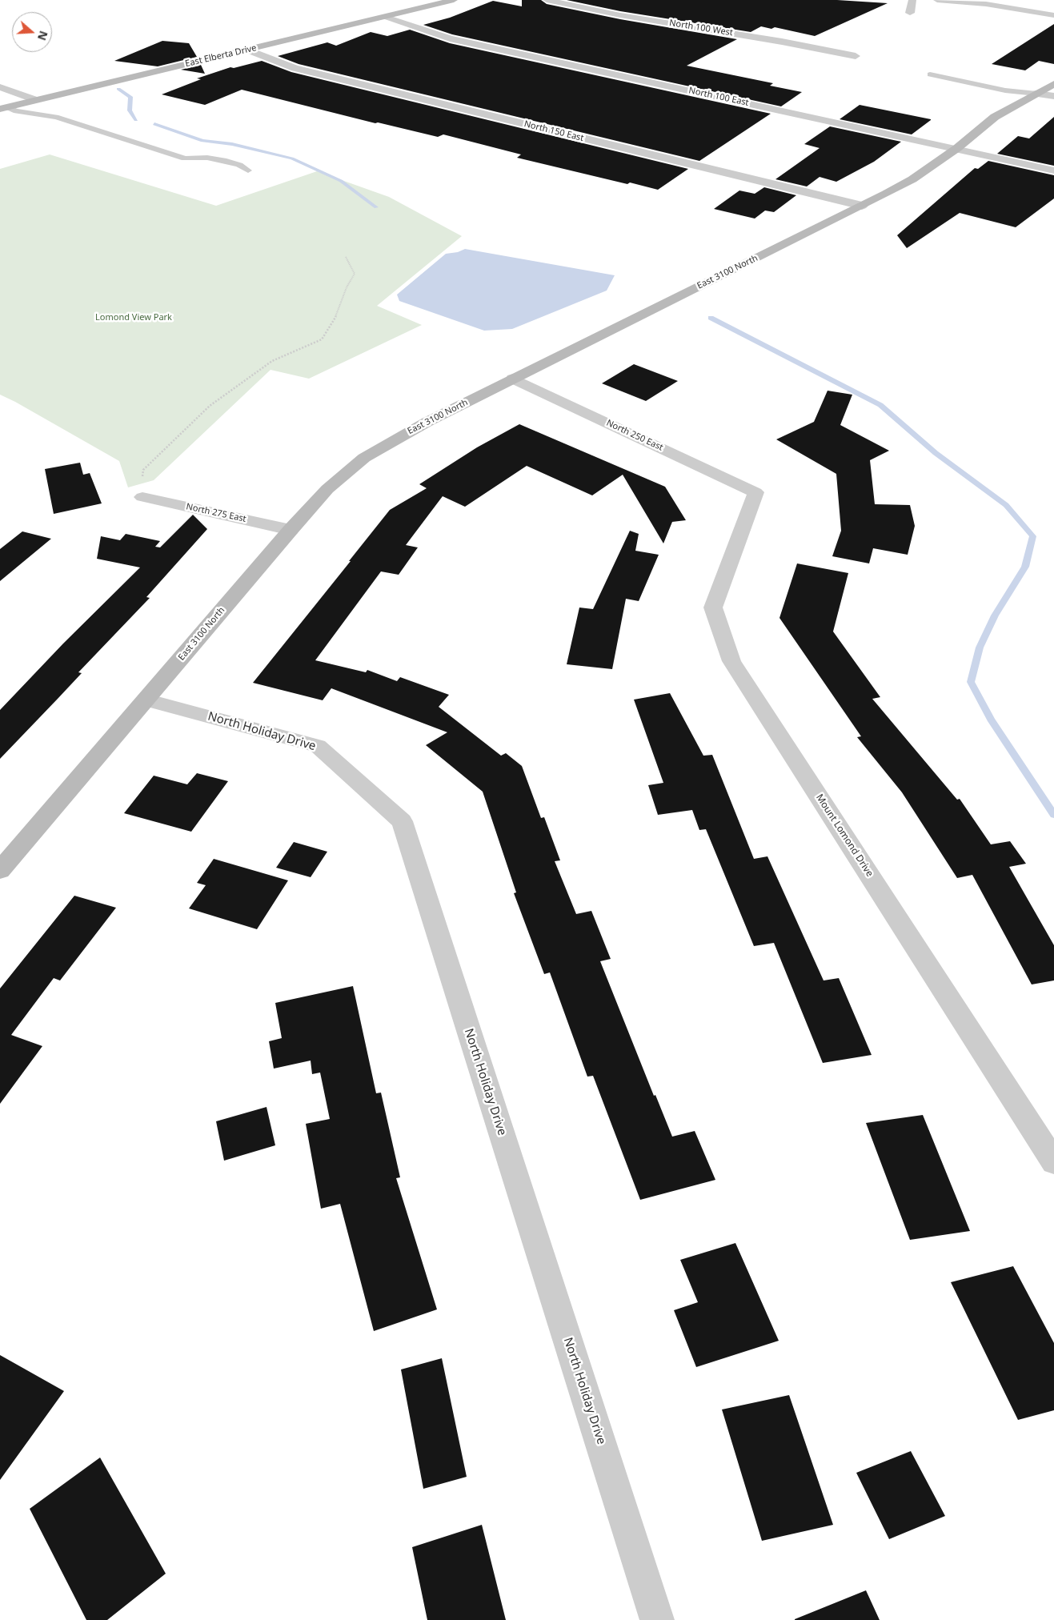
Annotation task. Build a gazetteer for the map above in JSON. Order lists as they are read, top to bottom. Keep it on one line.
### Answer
{"streets":{"street":["North 100 West","East Elberta Drive","North 100 East","North 150 East","East 3100 North","North 250 East","North 275 East","North Holiday Drive","Mount Lomond Drive"]},"crossings":[["East Elberta Drive","North 100 East"],["East Elberta Drive","North 150 East"],["North 100 East","East 3100 North"],["North 150 East","East 3100 North"],["East 3100 North","North 250 East"],["East 3100 North","North 275 East"],["East 3100 North","North Holiday Drive"],["North 250 East","Mount Lomond Drive"]],"parks":["Lomond View Park"],"north":"right"}
